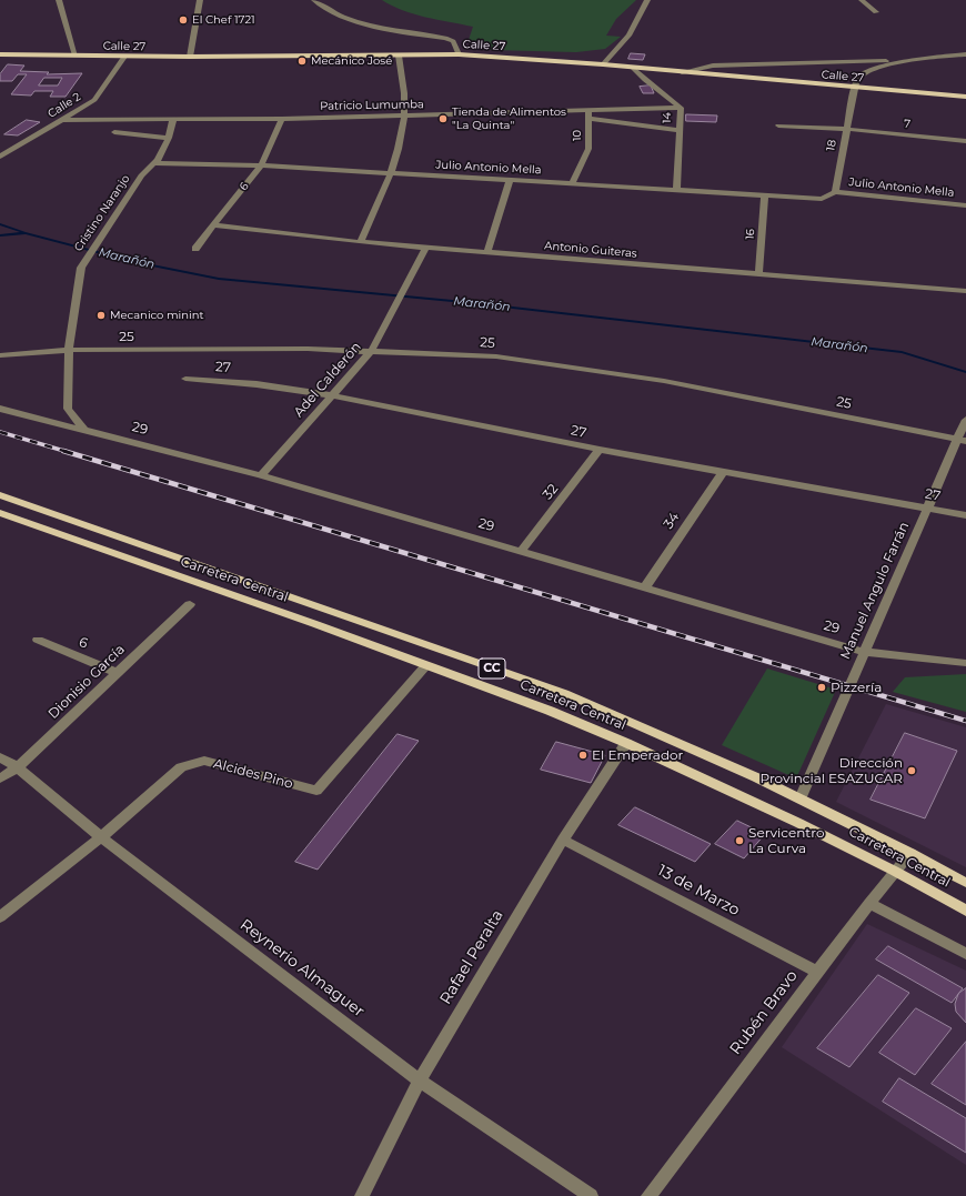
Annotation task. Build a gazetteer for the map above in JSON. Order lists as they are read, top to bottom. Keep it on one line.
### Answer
{"streets":{"main road":["Calle 27","Carretera Central","CC"],"street":["Calle 2","Patricio Lumumba","14","7","10","18","Julio Antonio Mella","6","Cristino Naranjo","16","Antonio Guiteras","25","27","Adel Calderón","29","32","34","Manuel Angulo Farrán","Dionisio García","Alcides Pino","13 de Marzo","Rafael Peralta","Reynerio Almaguer","Rubén Bravo"]},"crossings":[["Calle 27","Calle 2"],["Calle 27","14"],["Calle 27","18"],["Calle 2","Patricio Lumumba"],["Patricio Lumumba","14"],["Patricio Lumumba","10"],["Patricio Lumumba","6"],["Patricio Lumumba","Cristino Naranjo"],["14","Julio Antonio Mella"],["7","18"],["10","Julio Antonio Mella"],["18","Julio Antonio Mella"],["Julio Antonio Mella","6"],["Julio Antonio Mella","Cristino Naranjo"],["Julio Antonio Mella","16"],["6","Antonio Guiteras"],["6","Dionisio García"],["Cristino Naranjo","25"],["Cristino Naranjo","29"],["16","Antonio Guiteras"],["Antonio Guiteras","Adel Calderón"],["25","Adel Calderón"],["25","Manuel Angulo Farrán"],["27","Adel Calderón"],["27","32"],["27","34"],["27","Manuel Angulo Farrán"],["Adel Calderón","29"],["29","32"],["29","34"],["29","Manuel Angulo Farrán"],["Carretera Central","Manuel Angulo Farrán"],["Carretera Central","Alcides Pino"],["Carretera Central","Rafael Peralta"],["Carretera Central","Rubén Bravo"],["Dionisio García","Reynerio Almaguer"],["Alcides Pino","Reynerio Almaguer"],["13 de Marzo","Rafael Peralta"],["13 de Marzo","Rubén Bravo"],["Rafael Peralta","Reynerio Almaguer"]],"water":["Marañón"],"places":["El Chef 1721","Mecánico José","Tienda de Alimentos \"La Quinta\"","Mecanico minint","Pizzería","El Emperador","Dirección Provincial ESAZUCAR","Servicentro La Curva"]}
